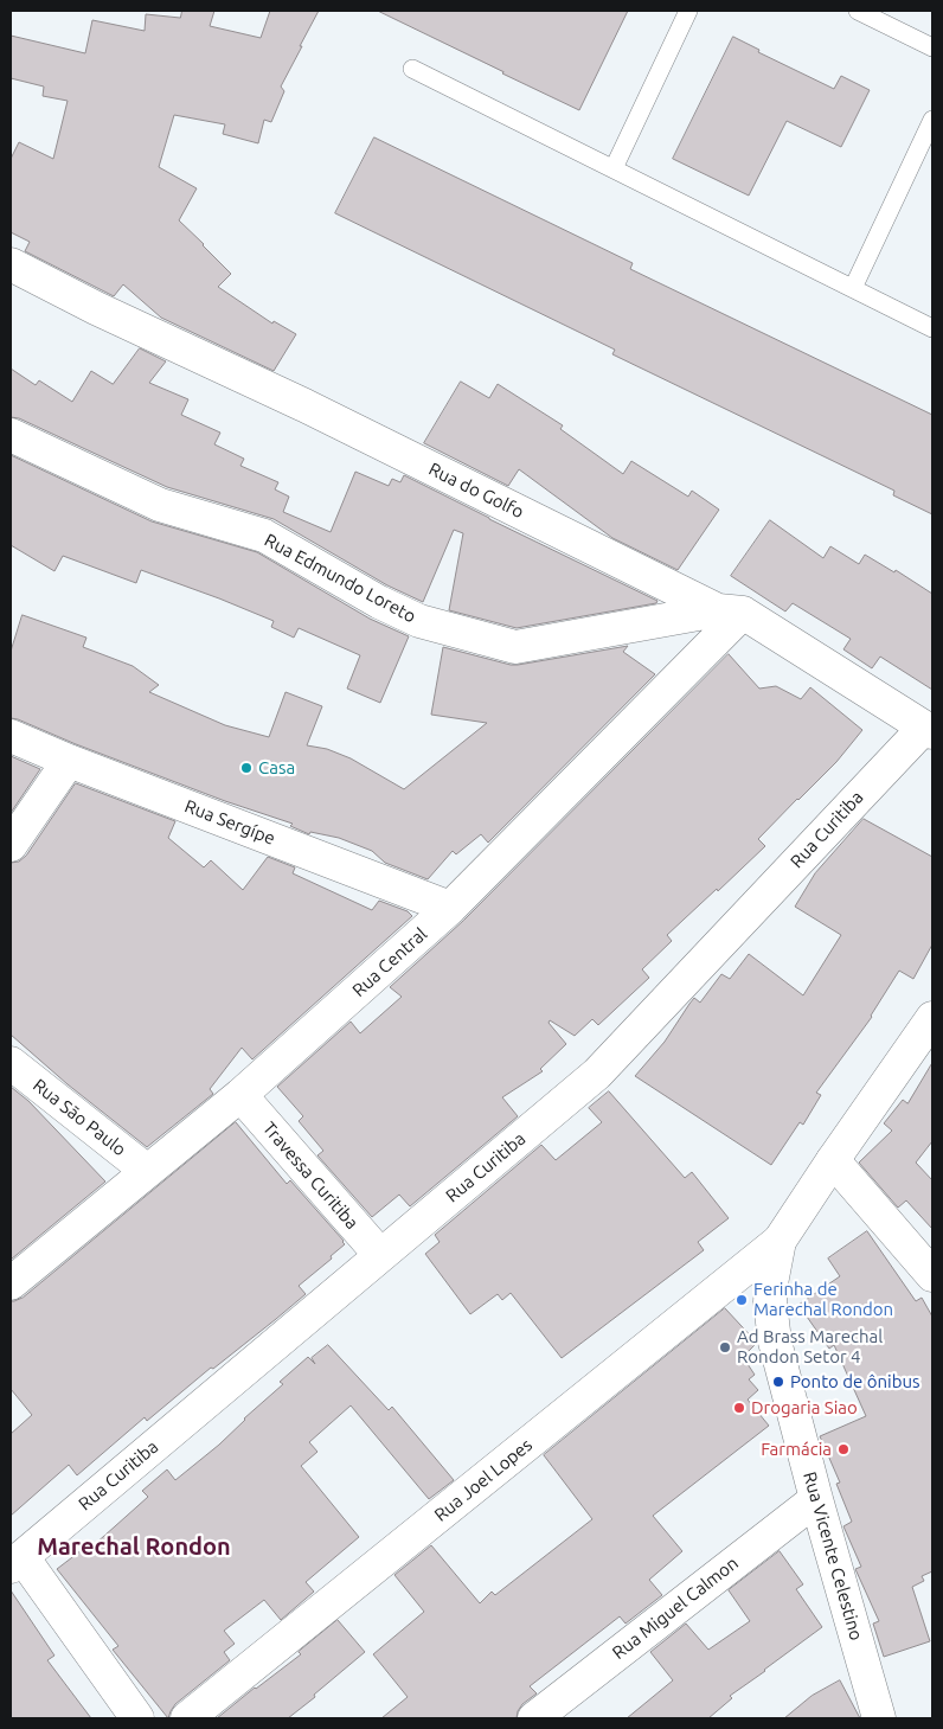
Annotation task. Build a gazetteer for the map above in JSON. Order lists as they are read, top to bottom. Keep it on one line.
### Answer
{"streets":{"street":["Rua do Golfo","Rua Edmundo Loreto","Rua Sergípe","Rua Curitiba","Rua Central","Rua São Paulo","Travessa Curitiba","Rua Joel Lopes","Rua Vicente Celestino","Rua Miguel Calmon"]},"crossings":[["Rua do Golfo","Rua Edmundo Loreto"],["Rua do Golfo","Rua Curitiba"],["Rua do Golfo","Rua Central"],["Rua Edmundo Loreto","Rua Central"],["Rua Sergípe","Rua Central"],["Rua Curitiba","Travessa Curitiba"],["Rua Central","Rua São Paulo"],["Rua Central","Travessa Curitiba"],["Rua Joel Lopes","Rua Vicente Celestino"],["Rua Vicente Celestino","Rua Miguel Calmon"]],"districts":["Marechal Rondon"],"places":["Casa","Ferinha de Marechal Rondon","Ad Brass Marechal Rondon Setor 4","Ponto de ônibus","Drogaria Siao","Farmácia"]}
